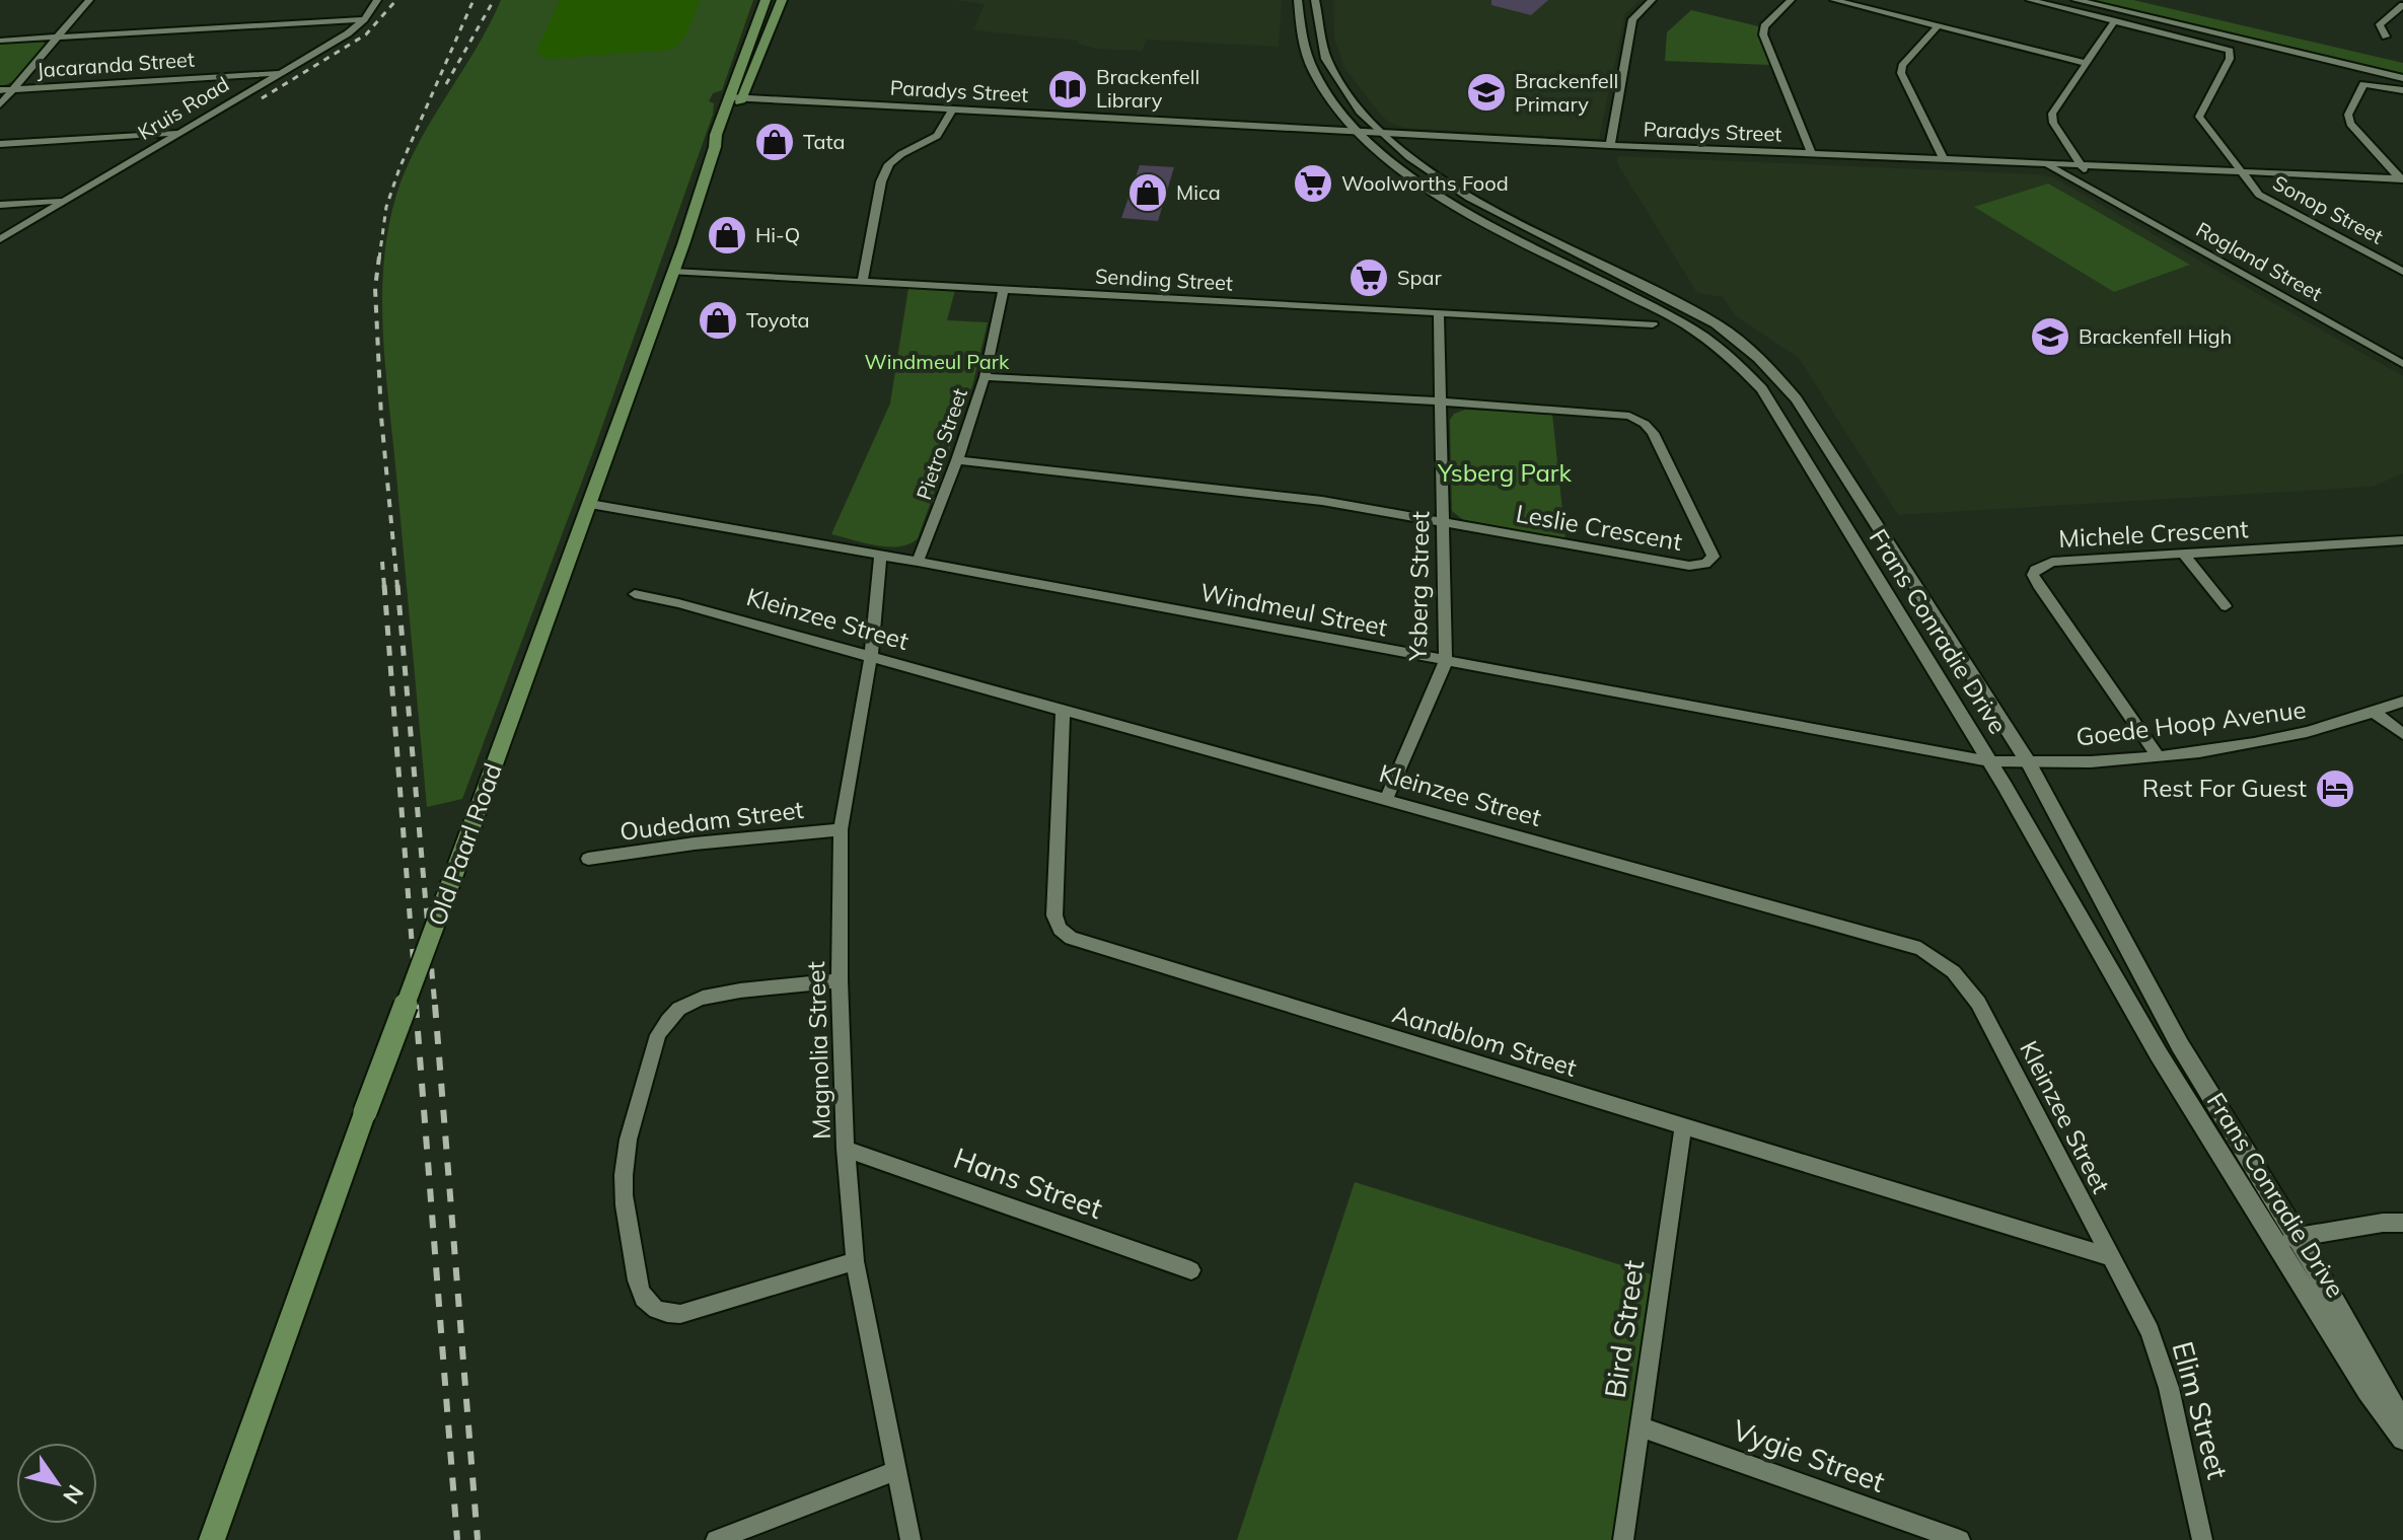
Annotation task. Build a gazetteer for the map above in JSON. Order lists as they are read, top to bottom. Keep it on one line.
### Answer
{"streets":{"main road":["Old Paarl Road"],"street":["Jacaranda Street","Paradys Street","Kruis Road","Sonop Street","Rogland Street","Sending Street","Pietro Street","Leslie Crescent","Michele Crescent","Ysberg Street","Windmeul Street","Kleinzee Street","Frans Conradie Drive","Goede Hoop Avenue","Oudedam Street","Aandblom Street","Magnolia Street","Hans Street","Bird Street","Elim Street","Vygie Street"]},"crossings":[["Jacaranda Street","Kruis Road"],["Paradys Street","Sonop Street"],["Paradys Street","Rogland Street"],["Paradys Street","Frans Conradie Drive"],["Paradys Street","Old Paarl Road"],["Sonop Street","Rogland Street"],["Sending Street","Pietro Street"],["Sending Street","Ysberg Street"],["Sending Street","Old Paarl Road"],["Pietro Street","Leslie Crescent"],["Pietro Street","Windmeul Street"],["Leslie Crescent","Ysberg Street"],["Michele Crescent","Goede Hoop Avenue"],["Ysberg Street","Windmeul Street"],["Ysberg Street","Kleinzee Street"],["Windmeul Street","Frans Conradie Drive"],["Windmeul Street","Goede Hoop Avenue"],["Windmeul Street","Old Paarl Road"],["Windmeul Street","Magnolia Street"],["Kleinzee Street","Aandblom Street"],["Kleinzee Street","Magnolia Street"],["Kleinzee Street","Elim Street"],["Frans Conradie Drive","Goede Hoop Avenue"],["Oudedam Street","Magnolia Street"],["Aandblom Street","Bird Street"],["Aandblom Street","Elim Street"],["Magnolia Street","Hans Street"],["Bird Street","Vygie Street"]],"parks":["Windmeul Park","Ysberg Park"],"places":{"library":["Brackenfell Library"],"school or university":["Brackenfell Primary","Brackenfell High"],"shop":["Tata","Mica","Hi-Q","Toyota"],"supermarket":["Woolworths Food","Spar"],"hotel":["Rest For Guest"]},"north":"bottom right"}
